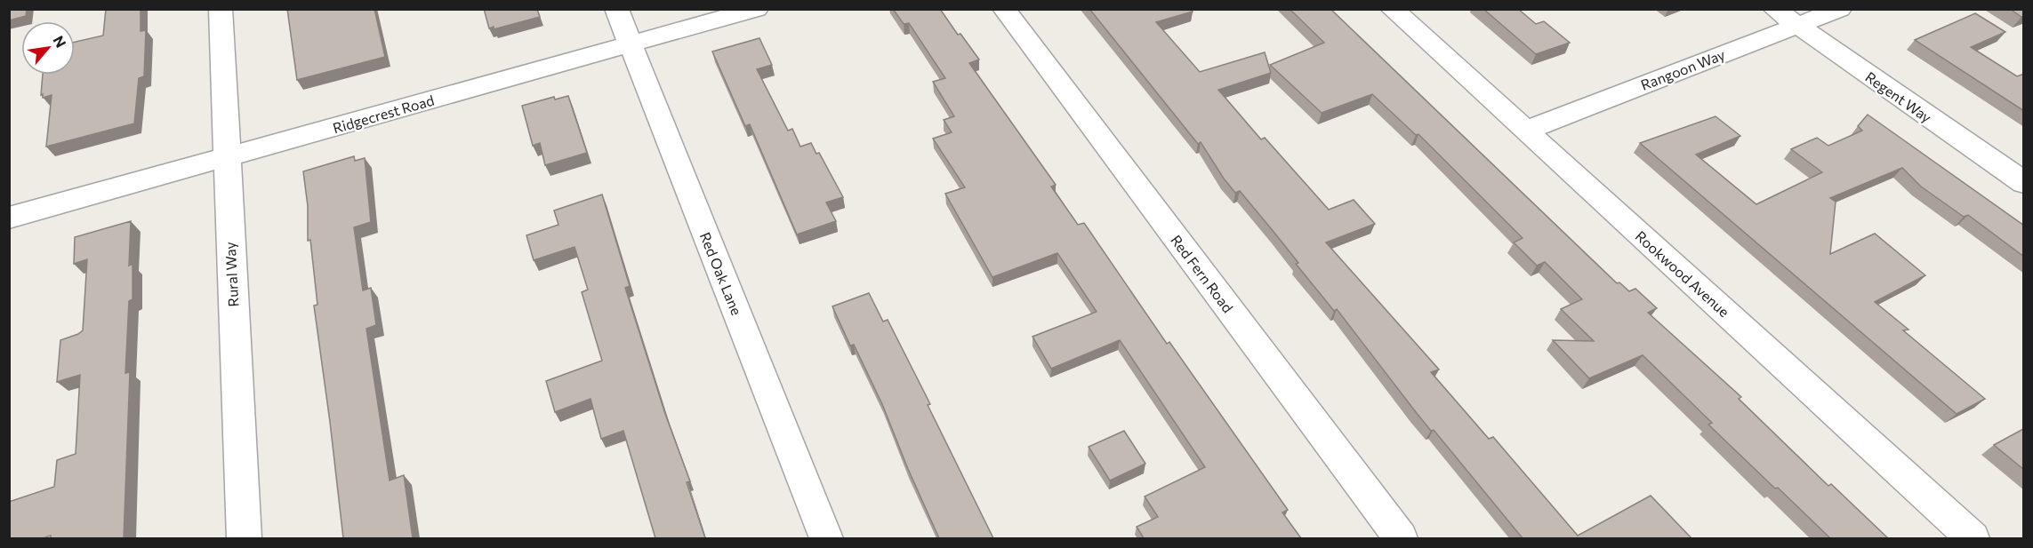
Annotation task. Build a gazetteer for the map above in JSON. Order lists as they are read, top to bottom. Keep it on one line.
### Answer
{"streets":{"street":["Rangoon Way","Regent Way","Ridgecrest Road","Red Oak Lane","Red Fern Road","Rookwood Avenue","Rural Way"]},"crossings":[["Rangoon Way","Regent Way"],["Rangoon Way","Rookwood Avenue"],["Ridgecrest Road","Red Oak Lane"],["Ridgecrest Road","Rural Way"]],"north":"top right"}
